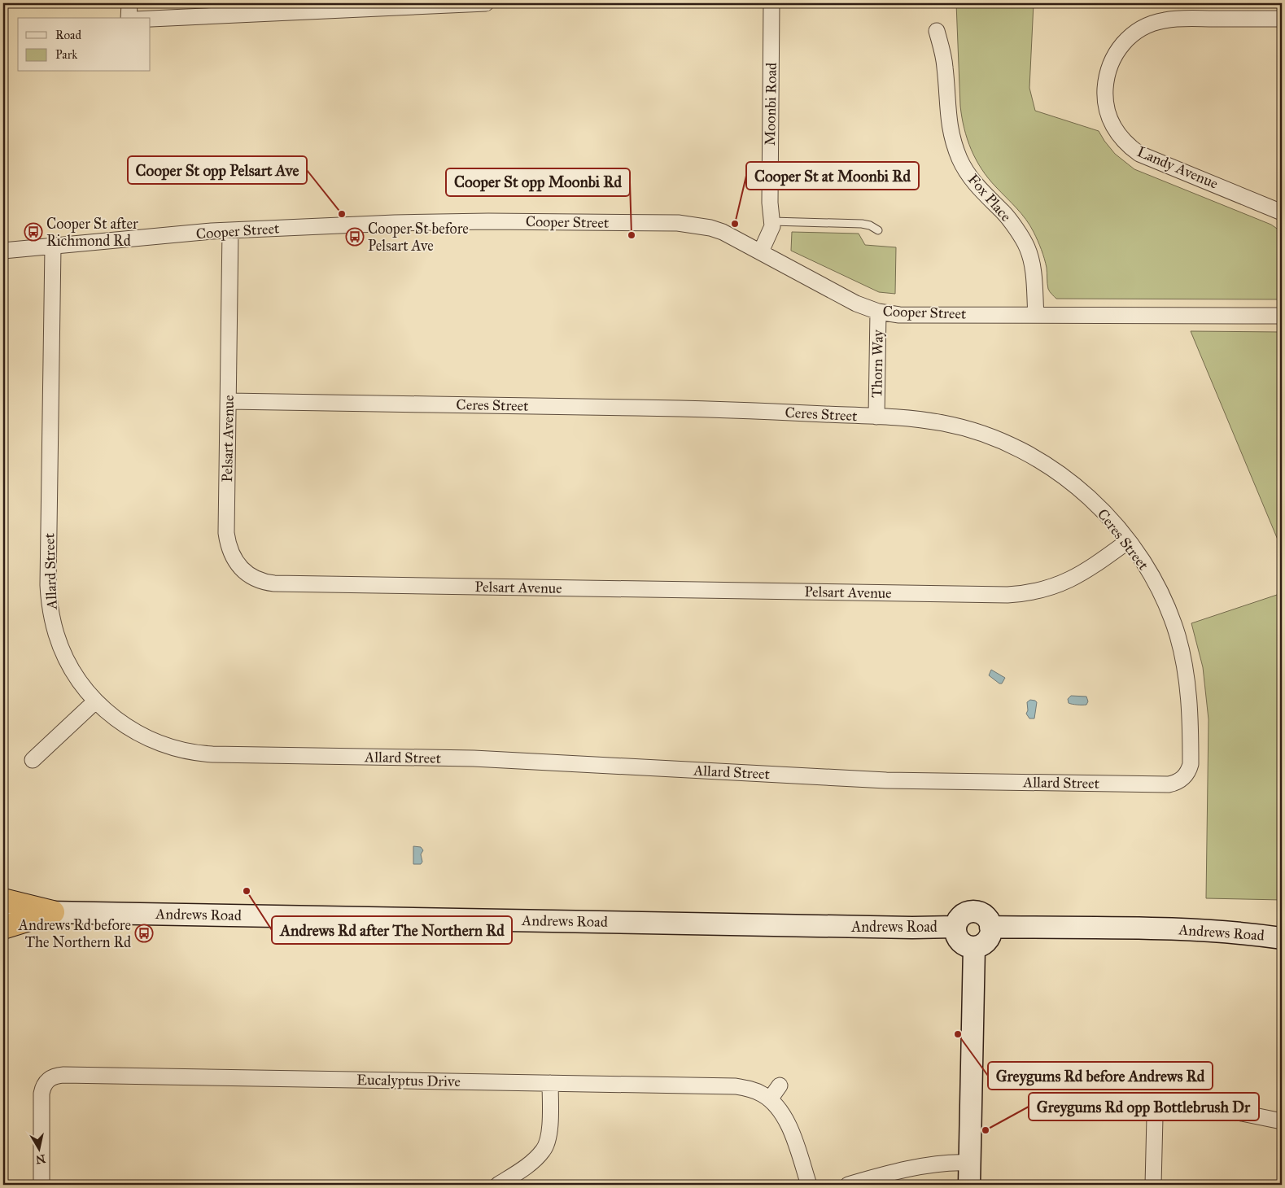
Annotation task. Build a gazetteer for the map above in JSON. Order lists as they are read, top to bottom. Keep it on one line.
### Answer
{"streets":{"main road":["Andrews Road"],"street":["Moonbi Road","Landy Avenue","Fox Place","Cooper Street","Thorn Way","Ceres Street","Pelsart Avenue","Allard Street","Eucalyptus Drive"]},"crossings":[["Moonbi Road","Cooper Street"],["Fox Place","Cooper Street"],["Cooper Street","Thorn Way"],["Cooper Street","Pelsart Avenue"],["Cooper Street","Allard Street"],["Thorn Way","Ceres Street"],["Ceres Street","Pelsart Avenue"],["Ceres Street","Allard Street"]],"places":{"other":["Cooper St opp Pelsart Ave","Cooper St at Moonbi Rd","Cooper St opp Moonbi Rd","Andrews Rd after The Northern Rd","Greygums Rd before Andrews Rd","Greygums Rd opp Bottlebrush Dr"],"bus stop":["Cooper St after Richmond Rd","Cooper St before Pelsart Ave","Andrews Rd before The Northern Rd"]},"legend":["Road","Park"],"north":"bottom"}
